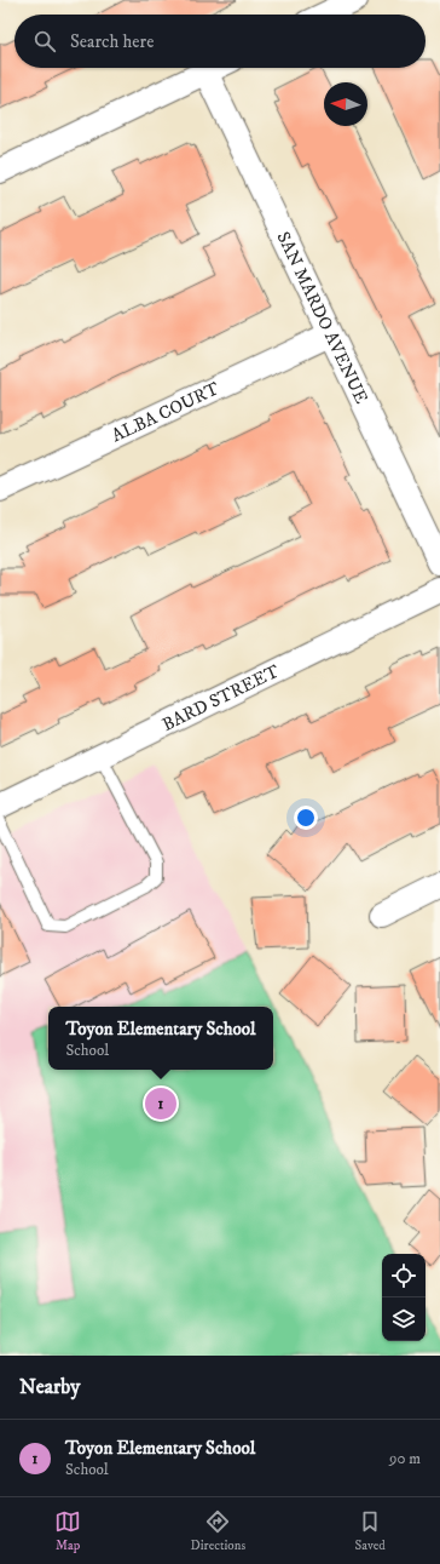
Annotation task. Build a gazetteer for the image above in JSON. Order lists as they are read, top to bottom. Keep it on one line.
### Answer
{"streets":{"street":["SAN MARDO AVENUE","ALBA COURT","BARD STREET"]},"crossings":[["SAN MARDO AVENUE","ALBA COURT"]],"north":"left","page":{"search":"Search here","popup":["Toyon Elementary School","School"],"pins":"1","heading":"Nearby","list":[{"mark":"1","name":"Toyon Elementary School","note":"School","value":"90 m"}],"nav":["Map","Directions","Saved"]}}
